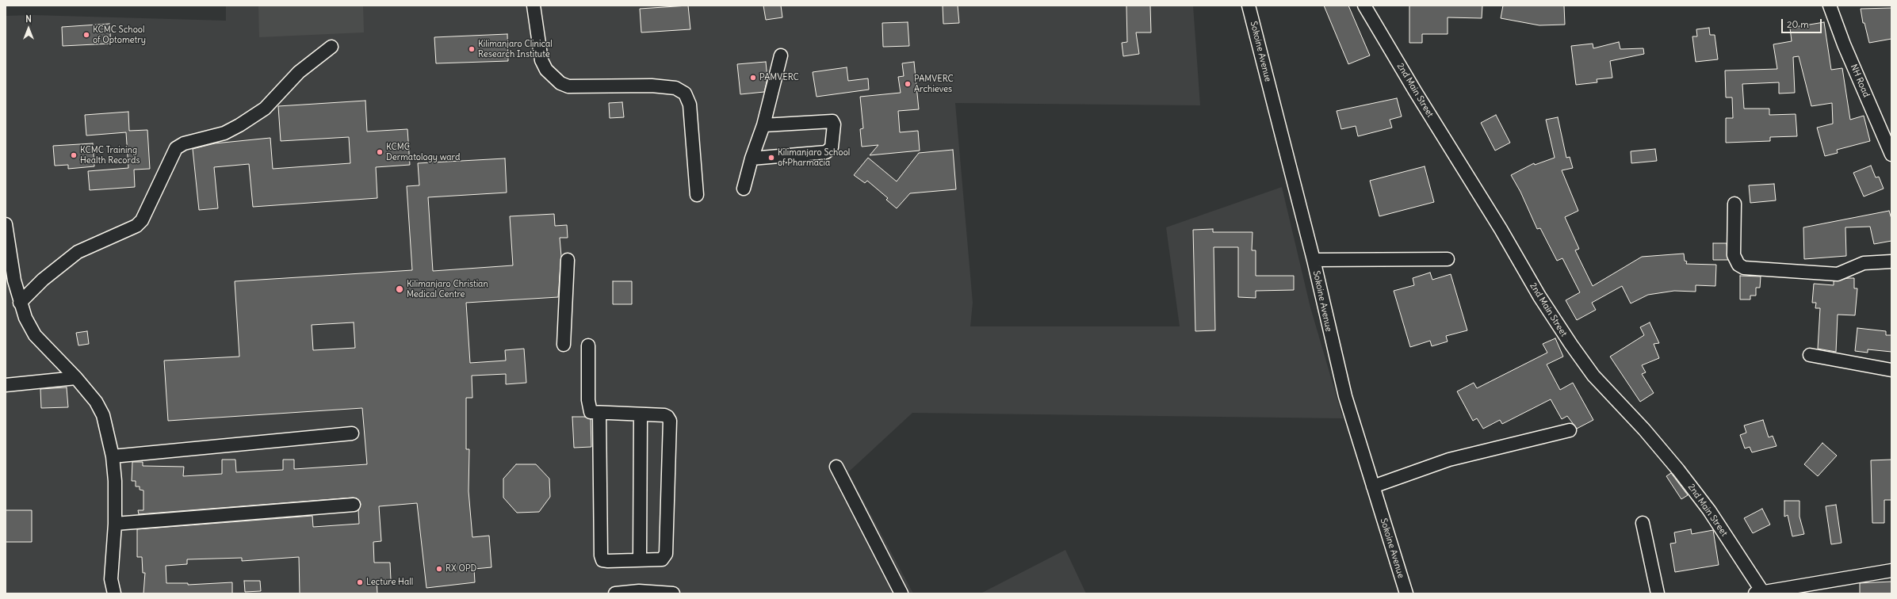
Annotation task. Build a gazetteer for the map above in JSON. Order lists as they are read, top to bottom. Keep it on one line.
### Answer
{"streets":{"street":["Sokoine Avenue","NH Road","2nd Main Street"]},"places":["KCMC School of Optometry","Kilimanjaro Clinical Research Institute","PAMVERC","PAMVERC Archieves","KCMC Dermatology ward","KCMC Training Health Records","Kilimanjaro School of Pharmacia","Kilimanjaro Christian Medical Centre","RX OPD","Lecture Hall"],"scale_bar":"20 m","north":"top"}
